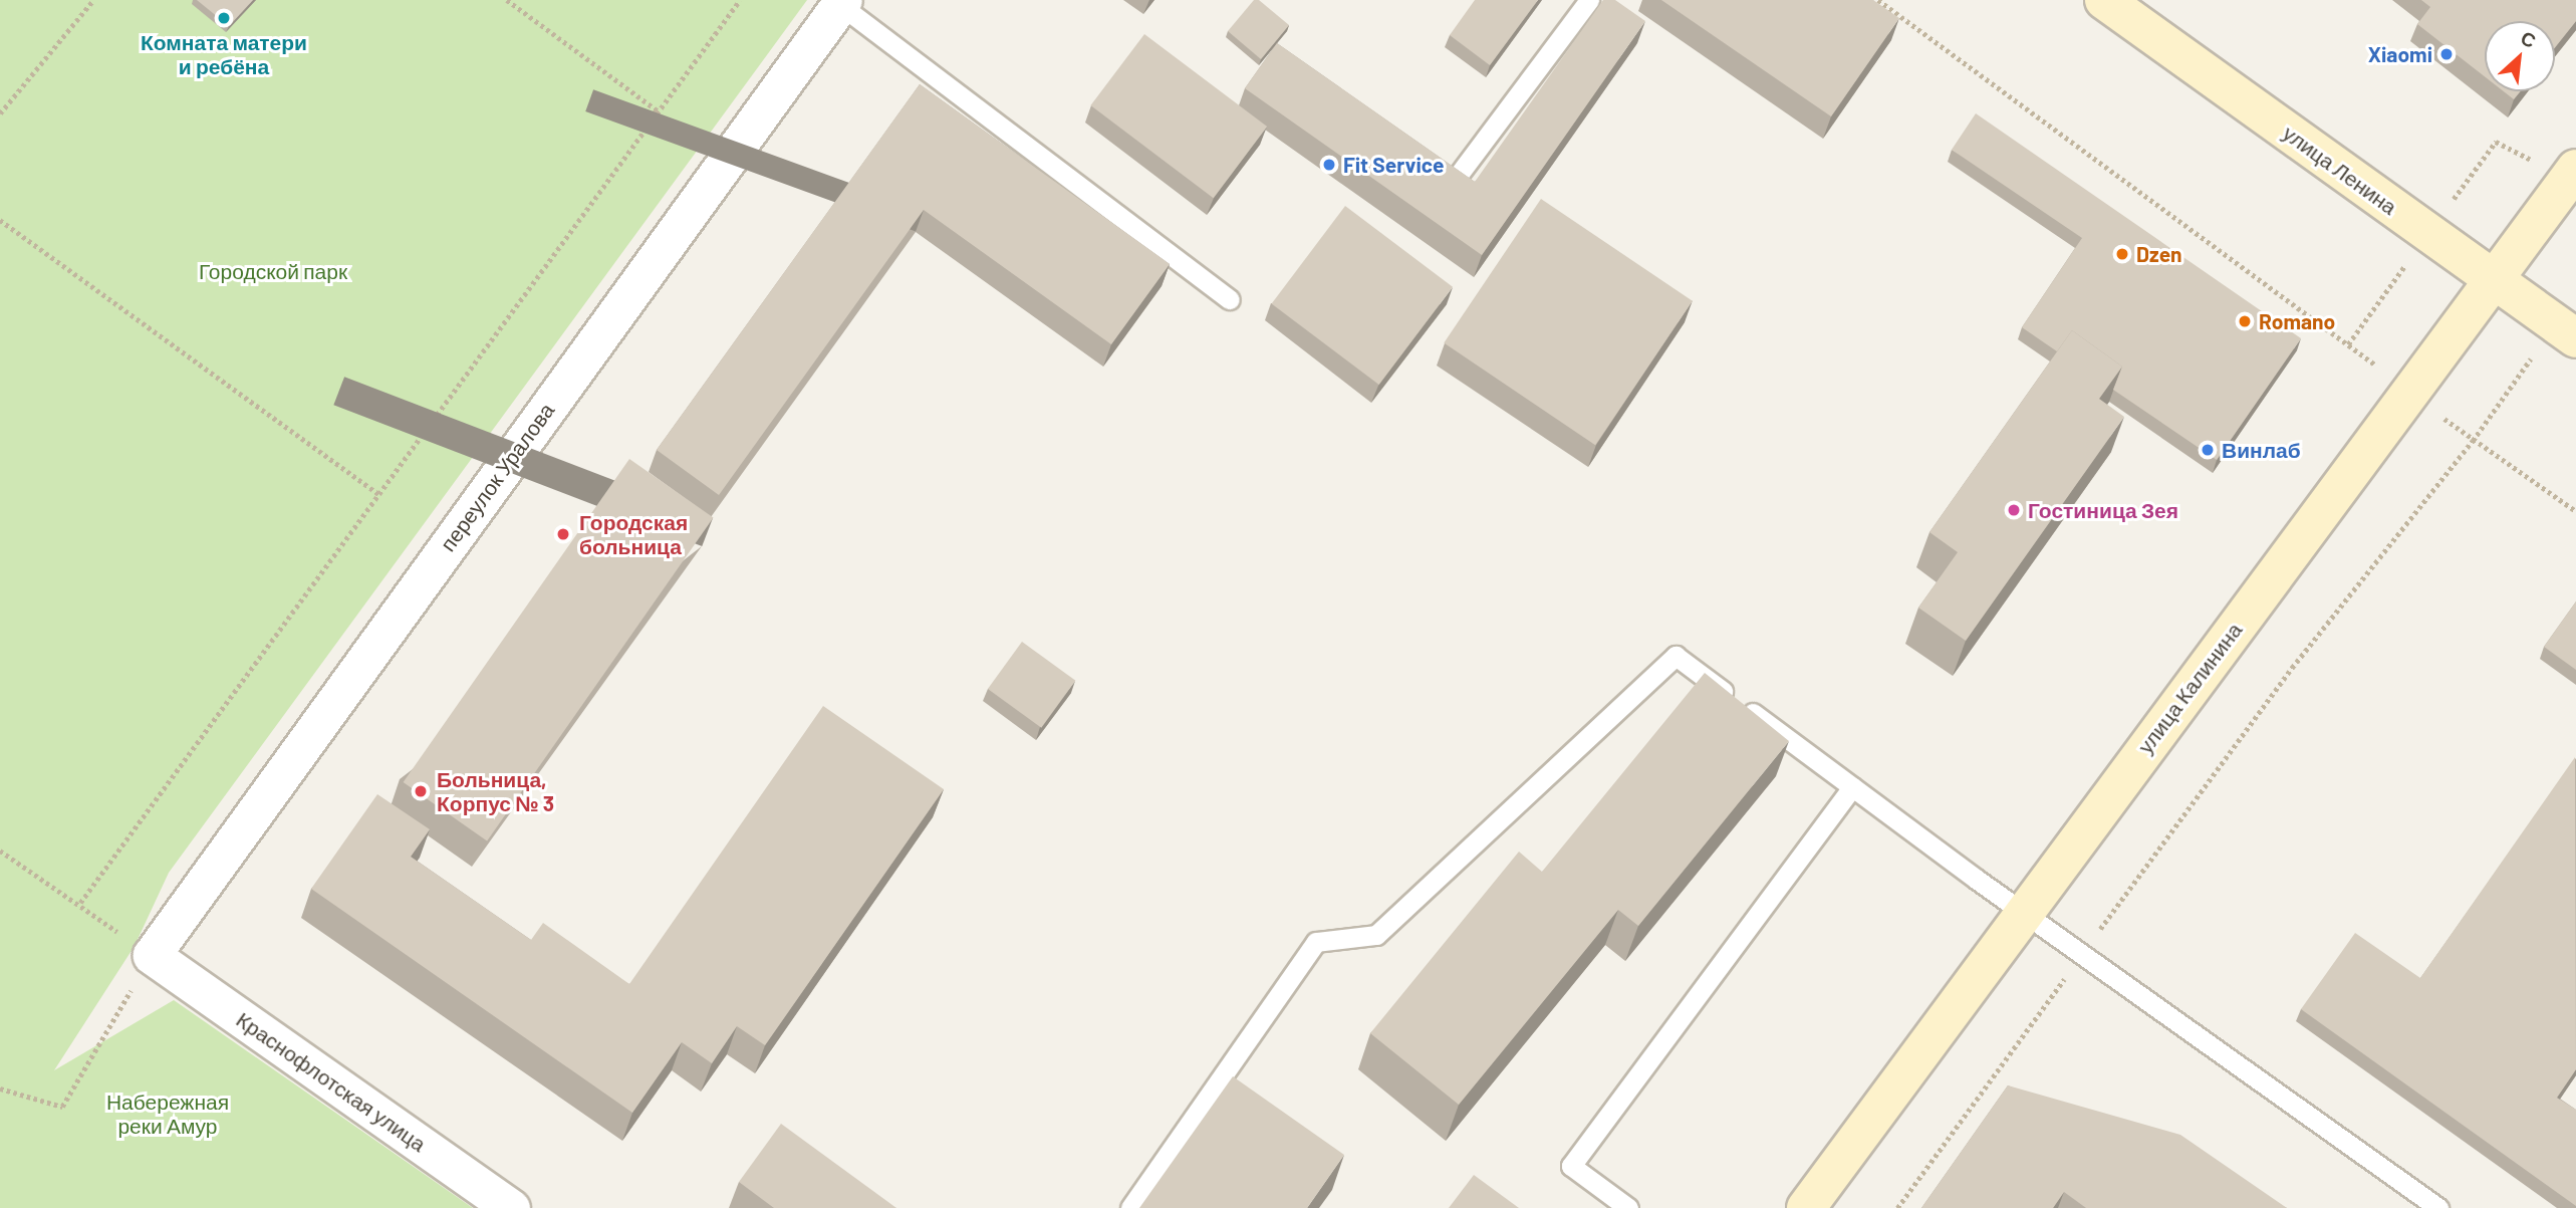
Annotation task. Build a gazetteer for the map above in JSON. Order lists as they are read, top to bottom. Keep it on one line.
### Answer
{"streets":{"main road":["улица Ленина","улица Калинина"],"street":["переулок Уралова","Краснофлотская улица"]},"crossings":[["улица Ленина","улица Калинина"],["переулок Уралова","Краснофлотская улица"]],"parks":["Городской парк","Набережная реки Амур"],"places":["Комната матери и ребёна","Xiaomi","Fit Service","Dzen","Romano","Винлаб","Гостиница Зея","Городская больница","Больница, Корпус № 3"],"north":"top right"}
